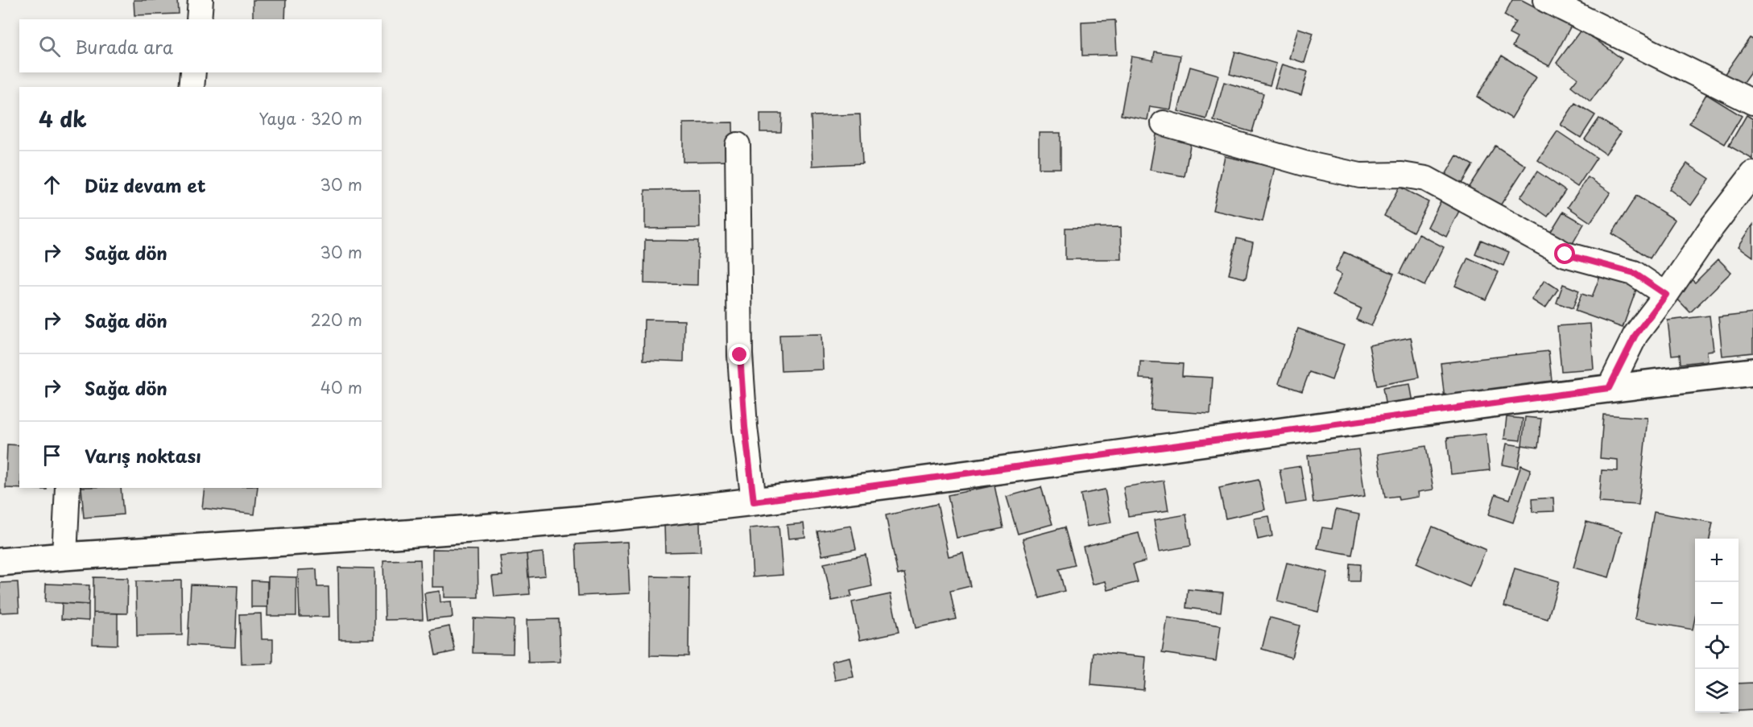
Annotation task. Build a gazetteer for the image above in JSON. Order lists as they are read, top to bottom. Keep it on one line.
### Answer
{"page":{"search":"Burada ara","heading":["4 dk","Yaya · 320 m"],"list":[["Düz devam et","30 m"],["Sağa dön","30 m"],["Sağa dön","220 m"],["Sağa dön","40 m"],"Varış noktası"],"map_buttons":["+","−"]}}
